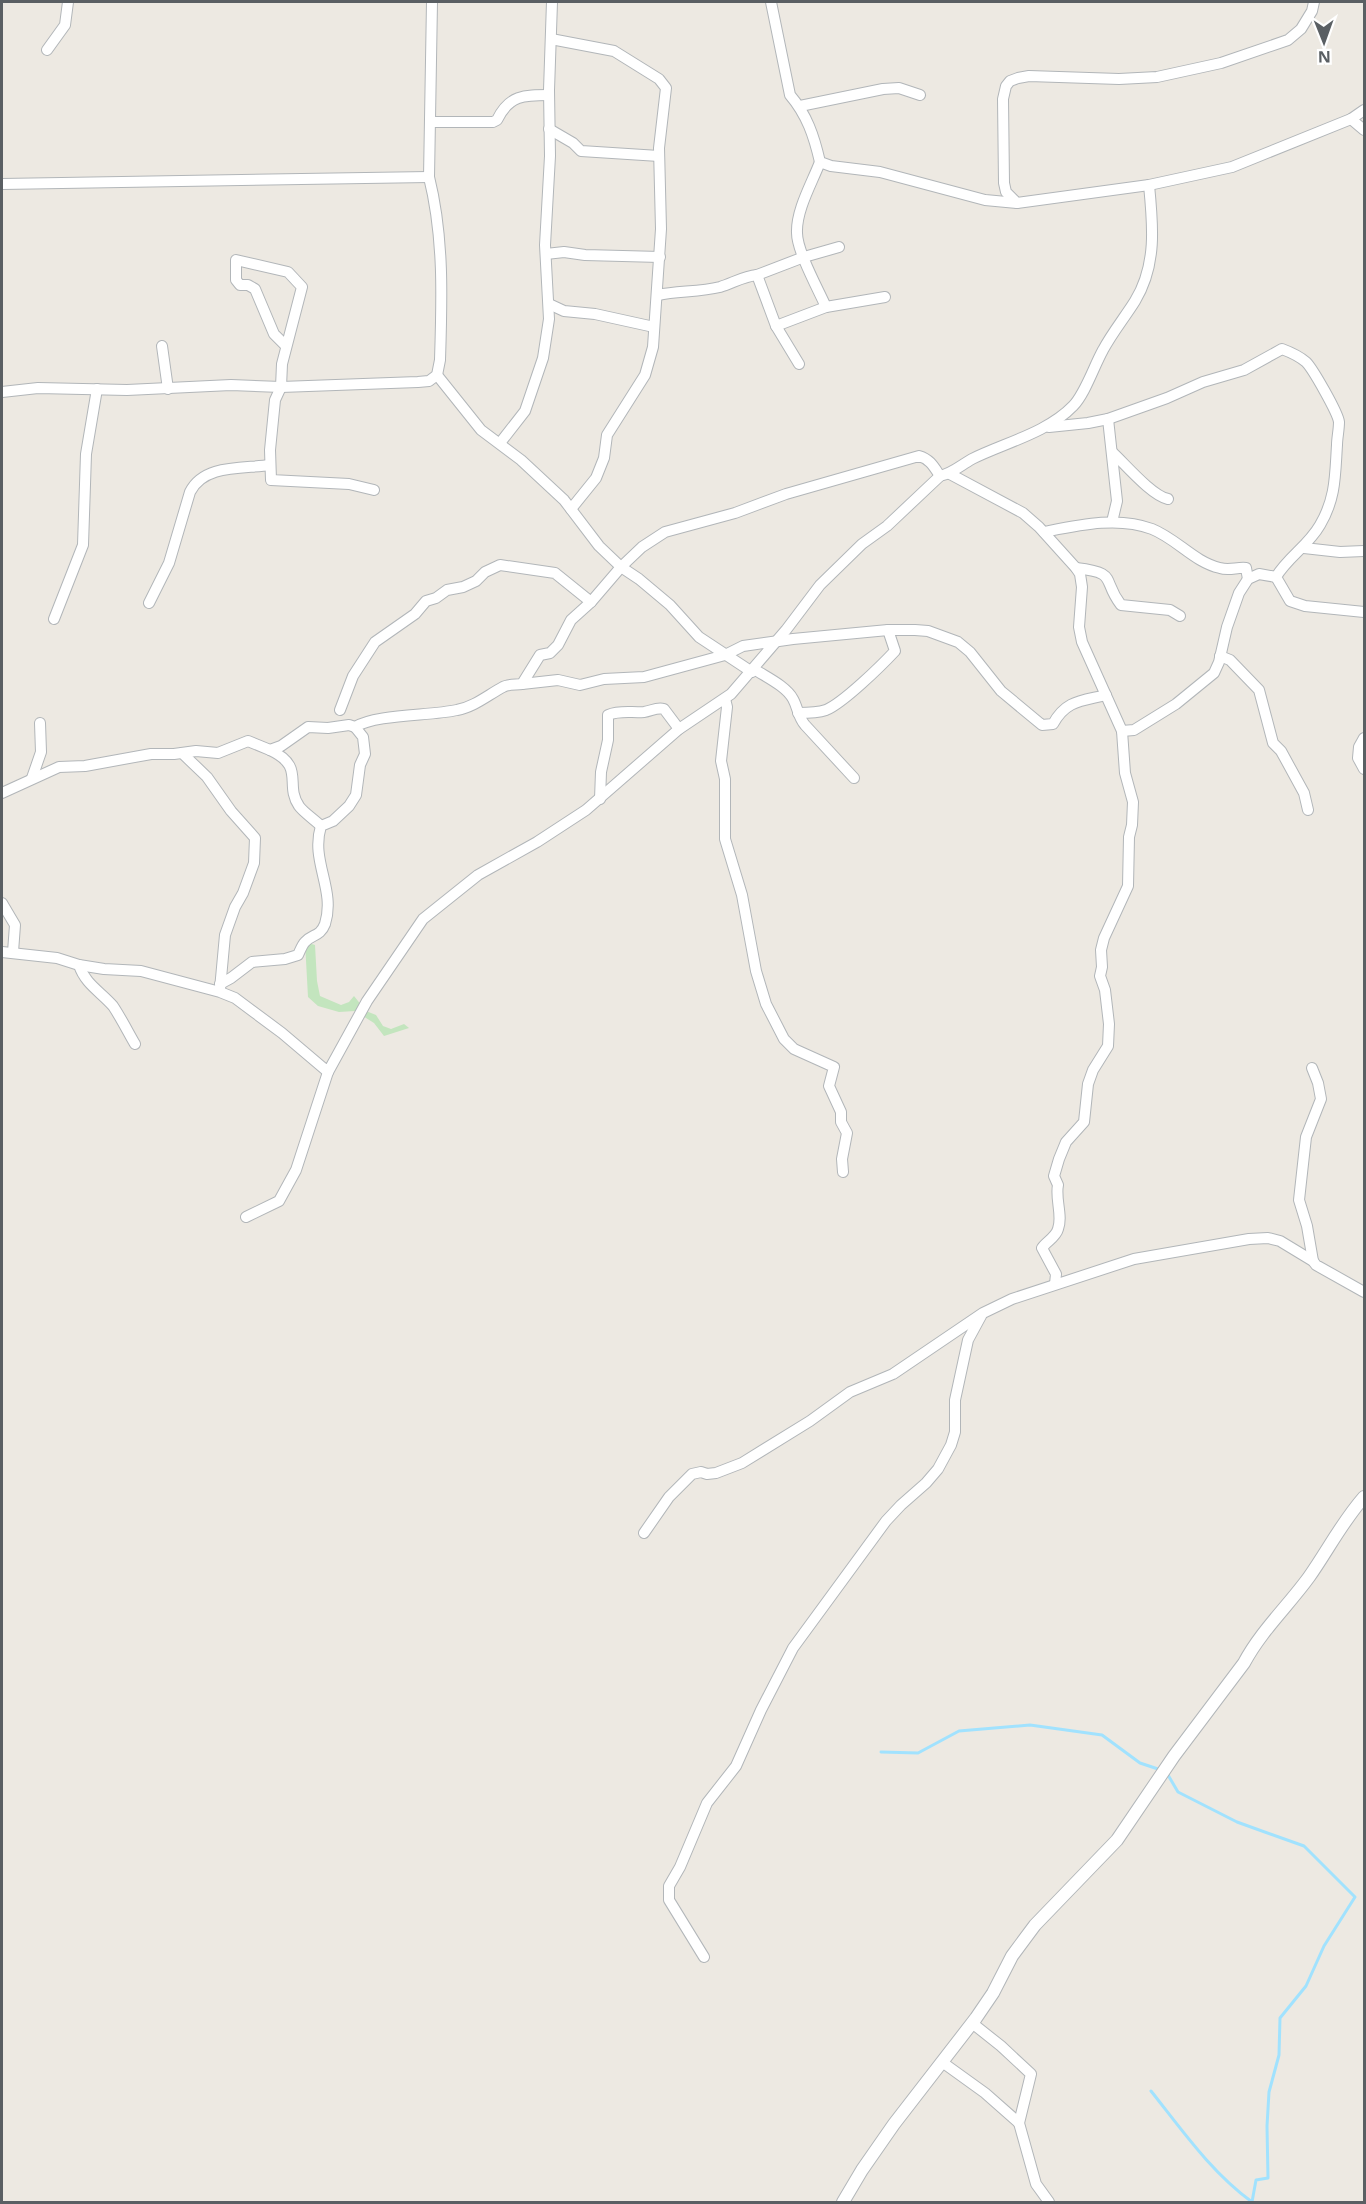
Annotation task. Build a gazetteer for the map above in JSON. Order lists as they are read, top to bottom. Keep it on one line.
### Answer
{"north":"bottom"}
